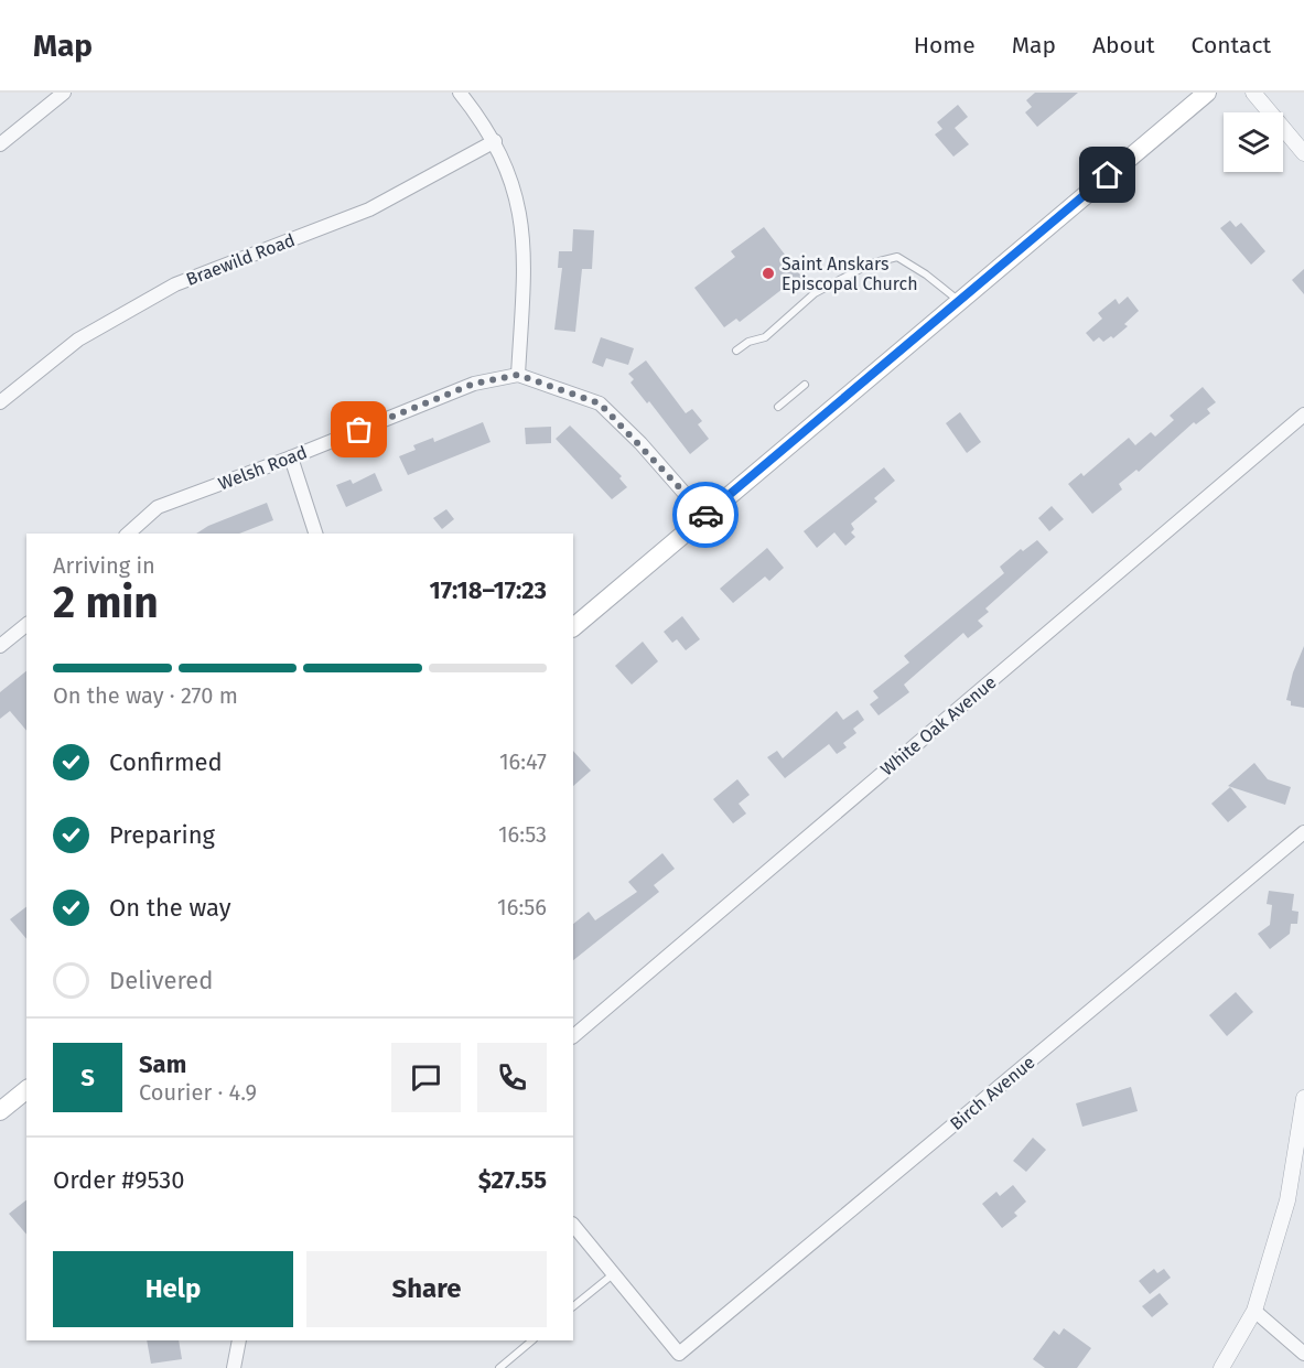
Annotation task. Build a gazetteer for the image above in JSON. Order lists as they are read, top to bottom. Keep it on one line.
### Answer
{"streets":{"street":["Braewild Road","Welsh Road","White Oak Avenue","Birch Avenue"]},"places":["Saint Anskars Episcopal Church"],"page":{"header":"Map","nav":["Home","Map","About","Contact"],"heading":["2 min","Arriving in","17:18–17:23"],"panel":["Sam","Courier · 4.9","Order #9530","$27.55"],"bar":"On the way · 270 m","list":[["Confirmed","16:47"],["Preparing","16:53"],["On the way","16:56"],"Delivered"],"round":"S","buttons":["Help","Share"]}}
